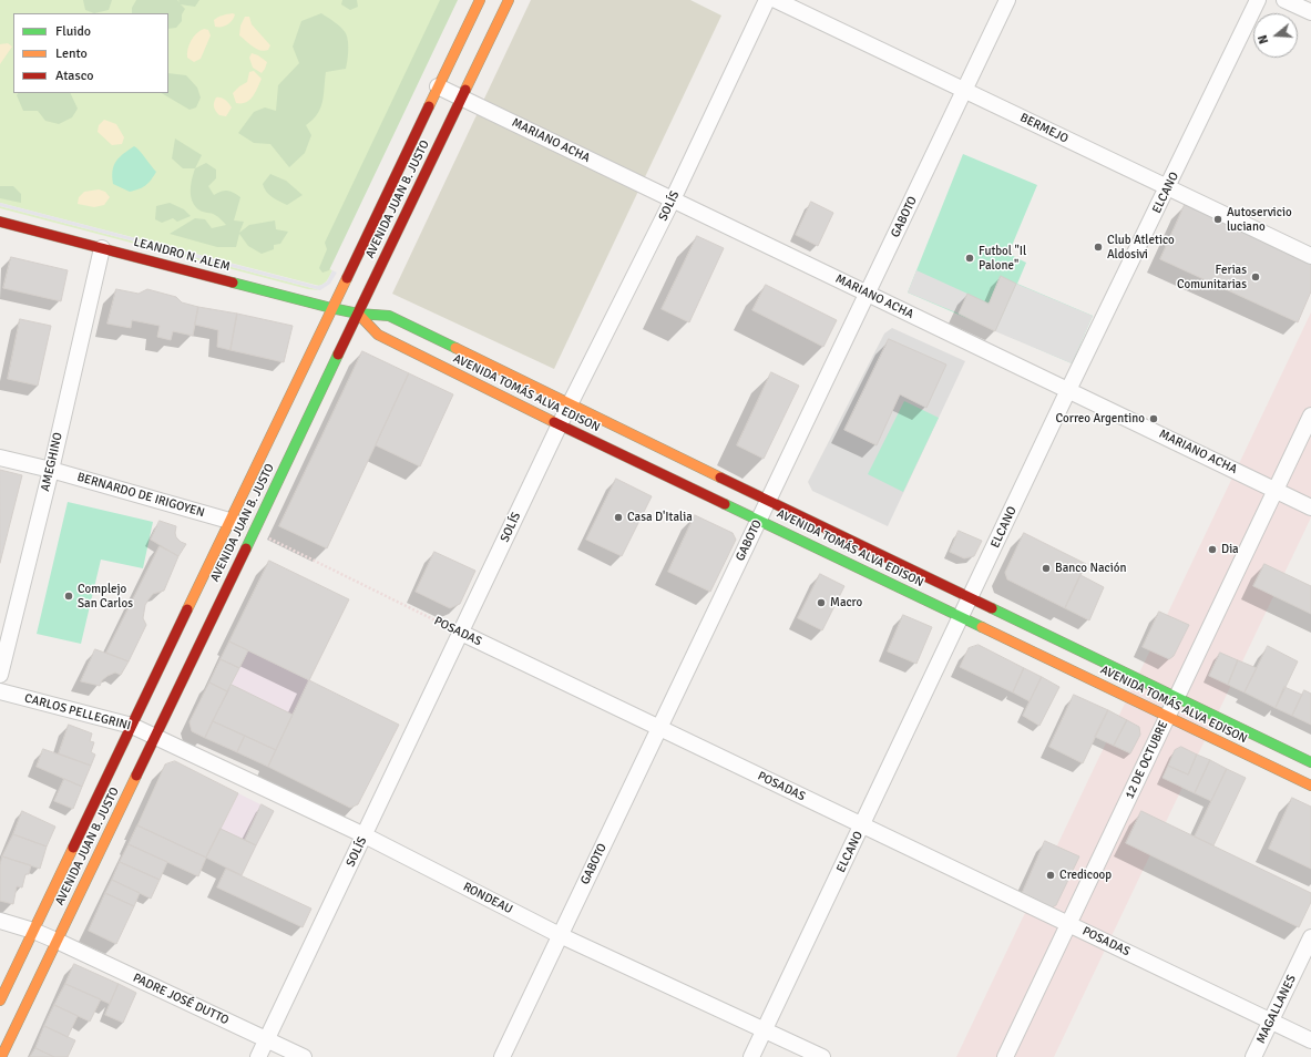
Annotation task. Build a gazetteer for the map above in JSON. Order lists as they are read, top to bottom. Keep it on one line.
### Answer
{"streets":{"main road":["AVENIDA JUAN B. JUSTO","LEANDRO N. ALEM","AVENIDA TOMÁS ALVA EDISON"],"street":["BERMEJO","MARIANO ACHA","ELCANO","SOLÍS","GABOTO","AMEGHINO","BERNARDO DE IRIGOYEN","POSADAS","CARLOS PELLEGRINI","12 DE OCTUBRE","RONDEAU","PADRE JOSÉ DUTTO","MAGALLANES"]},"crossings":[["BERMEJO","ELCANO"],["BERMEJO","GABOTO"],["MARIANO ACHA","ELCANO"],["MARIANO ACHA","AVENIDA JUAN B. JUSTO"],["MARIANO ACHA","SOLÍS"],["MARIANO ACHA","GABOTO"],["MARIANO ACHA","12 DE OCTUBRE"],["ELCANO","AVENIDA TOMÁS ALVA EDISON"],["ELCANO","POSADAS"],["ELCANO","RONDEAU"],["AVENIDA JUAN B. JUSTO","LEANDRO N. ALEM"],["AVENIDA JUAN B. JUSTO","AVENIDA TOMÁS ALVA EDISON"],["AVENIDA JUAN B. JUSTO","BERNARDO DE IRIGOYEN"],["AVENIDA JUAN B. JUSTO","POSADAS"],["AVENIDA JUAN B. JUSTO","CARLOS PELLEGRINI"],["AVENIDA JUAN B. JUSTO","RONDEAU"],["AVENIDA JUAN B. JUSTO","PADRE JOSÉ DUTTO"],["SOLÍS","AVENIDA TOMÁS ALVA EDISON"],["SOLÍS","POSADAS"],["SOLÍS","RONDEAU"],["SOLÍS","PADRE JOSÉ DUTTO"],["GABOTO","AVENIDA TOMÁS ALVA EDISON"],["GABOTO","POSADAS"],["GABOTO","RONDEAU"],["LEANDRO N. ALEM","AVENIDA TOMÁS ALVA EDISON"],["LEANDRO N. ALEM","AMEGHINO"],["AVENIDA TOMÁS ALVA EDISON","12 DE OCTUBRE"],["AMEGHINO","BERNARDO DE IRIGOYEN"],["BERNARDO DE IRIGOYEN","POSADAS"],["POSADAS","12 DE OCTUBRE"],["POSADAS","MAGALLANES"],["CARLOS PELLEGRINI","RONDEAU"]],"places":["Autoservicio luciano","Club Atletico Aldosivi","Futbol \"Il Palone\"","Ferias Comunitarias","Correo Argentino","Casa D'Italia","Dia","Banco Nación","Complejo San Carlos","Macro","Credicoop"],"legend":["Fluido","Lento","Atasco"],"north":"left"}
